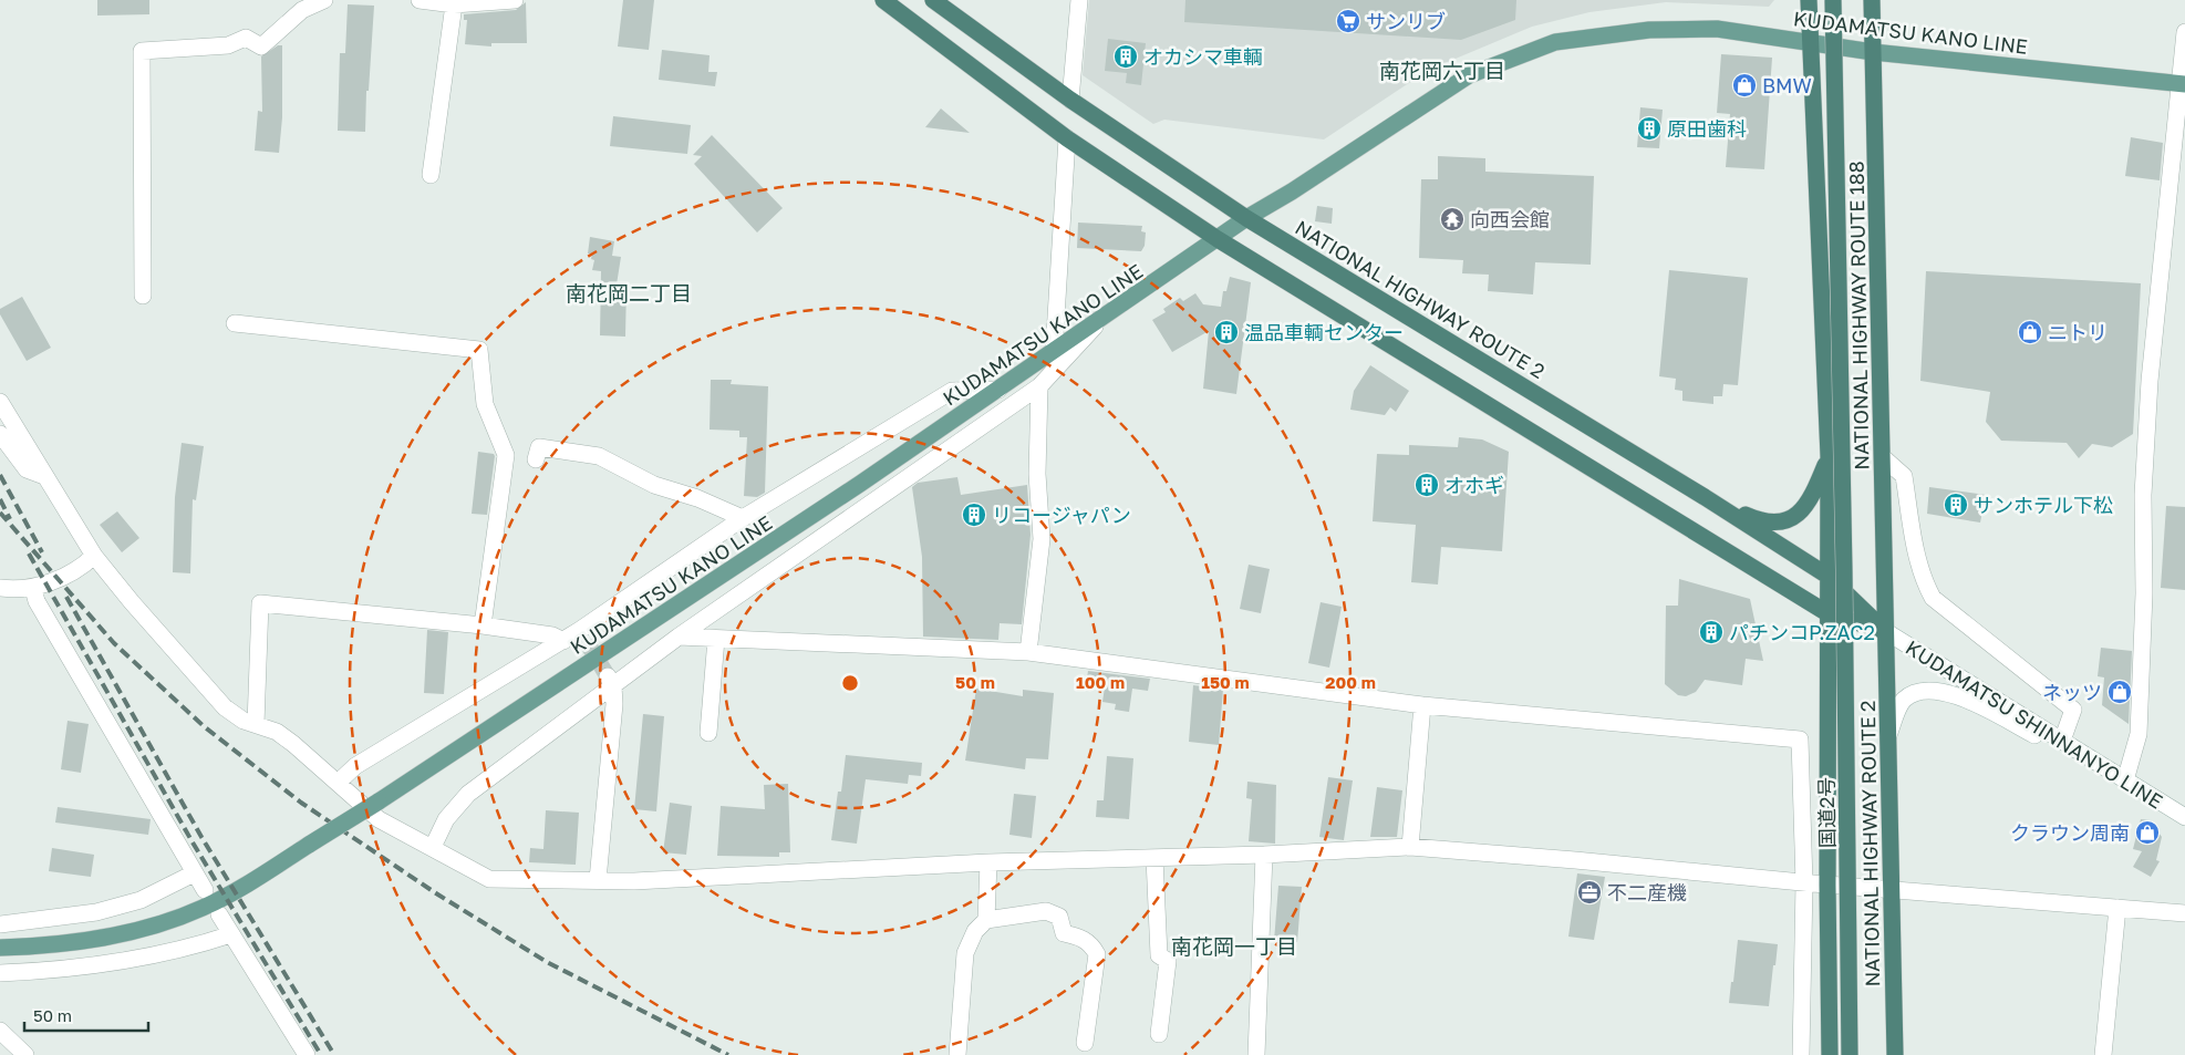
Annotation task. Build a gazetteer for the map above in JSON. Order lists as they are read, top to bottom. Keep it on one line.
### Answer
{"streets":{"highway":["NATIONAL HIGHWAY ROUTE 2","NATIONAL HIGHWAY ROUTE 188","国道2号"],"main road":["KUDAMATSU KANO LINE"],"street":["KUDAMATSU SHINNANYO LINE"]},"crossings":[["KUDAMATSU KANO LINE","NATIONAL HIGHWAY ROUTE 2"],["KUDAMATSU KANO LINE","NATIONAL HIGHWAY ROUTE 188"],["NATIONAL HIGHWAY ROUTE 2","NATIONAL HIGHWAY ROUTE 188"],["NATIONAL HIGHWAY ROUTE 2","KUDAMATSU SHINNANYO LINE"],["NATIONAL HIGHWAY ROUTE 188","KUDAMATSU SHINNANYO LINE"],["NATIONAL HIGHWAY ROUTE 188","国道2号"]],"districts":["南花岡六丁目","南花岡二丁目","南花岡一丁目"],"places":{"supermarket":["サンリブ"],"building":["オカシマ車輌","原田歯科","温品車輌センター","オホギ","サンホテル下松","リコージャパン","パチンコP.ZAC2"],"shop":["BMW","ニトリ","ネッツ","クラウン周南"],"temple":["向西会館"],"office":["不二産機"]},"scale_bar":"50 m","rings":["50 m","100 m","150 m","200 m"]}
